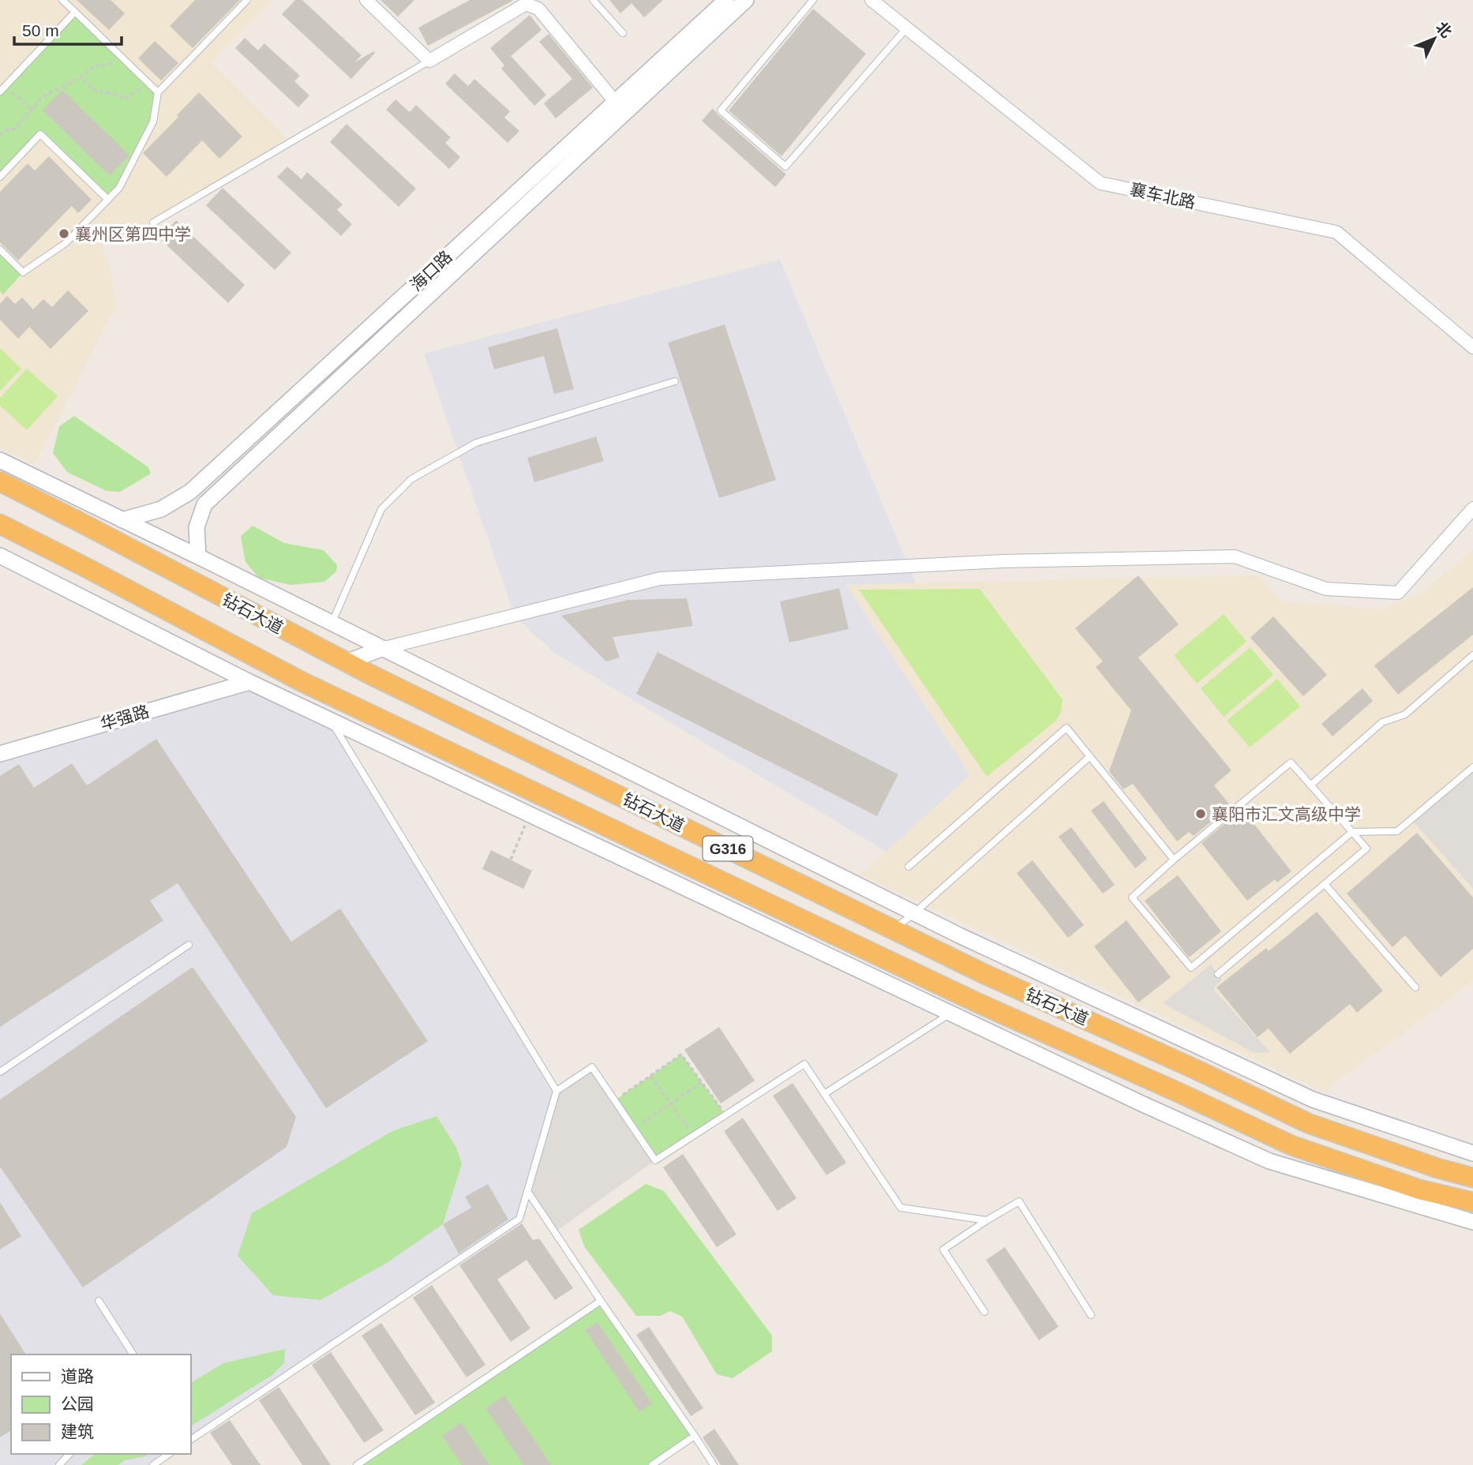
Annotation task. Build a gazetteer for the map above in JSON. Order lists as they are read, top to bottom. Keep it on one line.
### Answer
{"streets":{"highway":["钻石大道","G316"],"street":["襄车北路","海口路","华强路"]},"places":["襄州区第四中学","襄阳市汇文高级中学"],"legend":["道路","公园","建筑"],"scale_bar":"50 m","north":"top right"}
